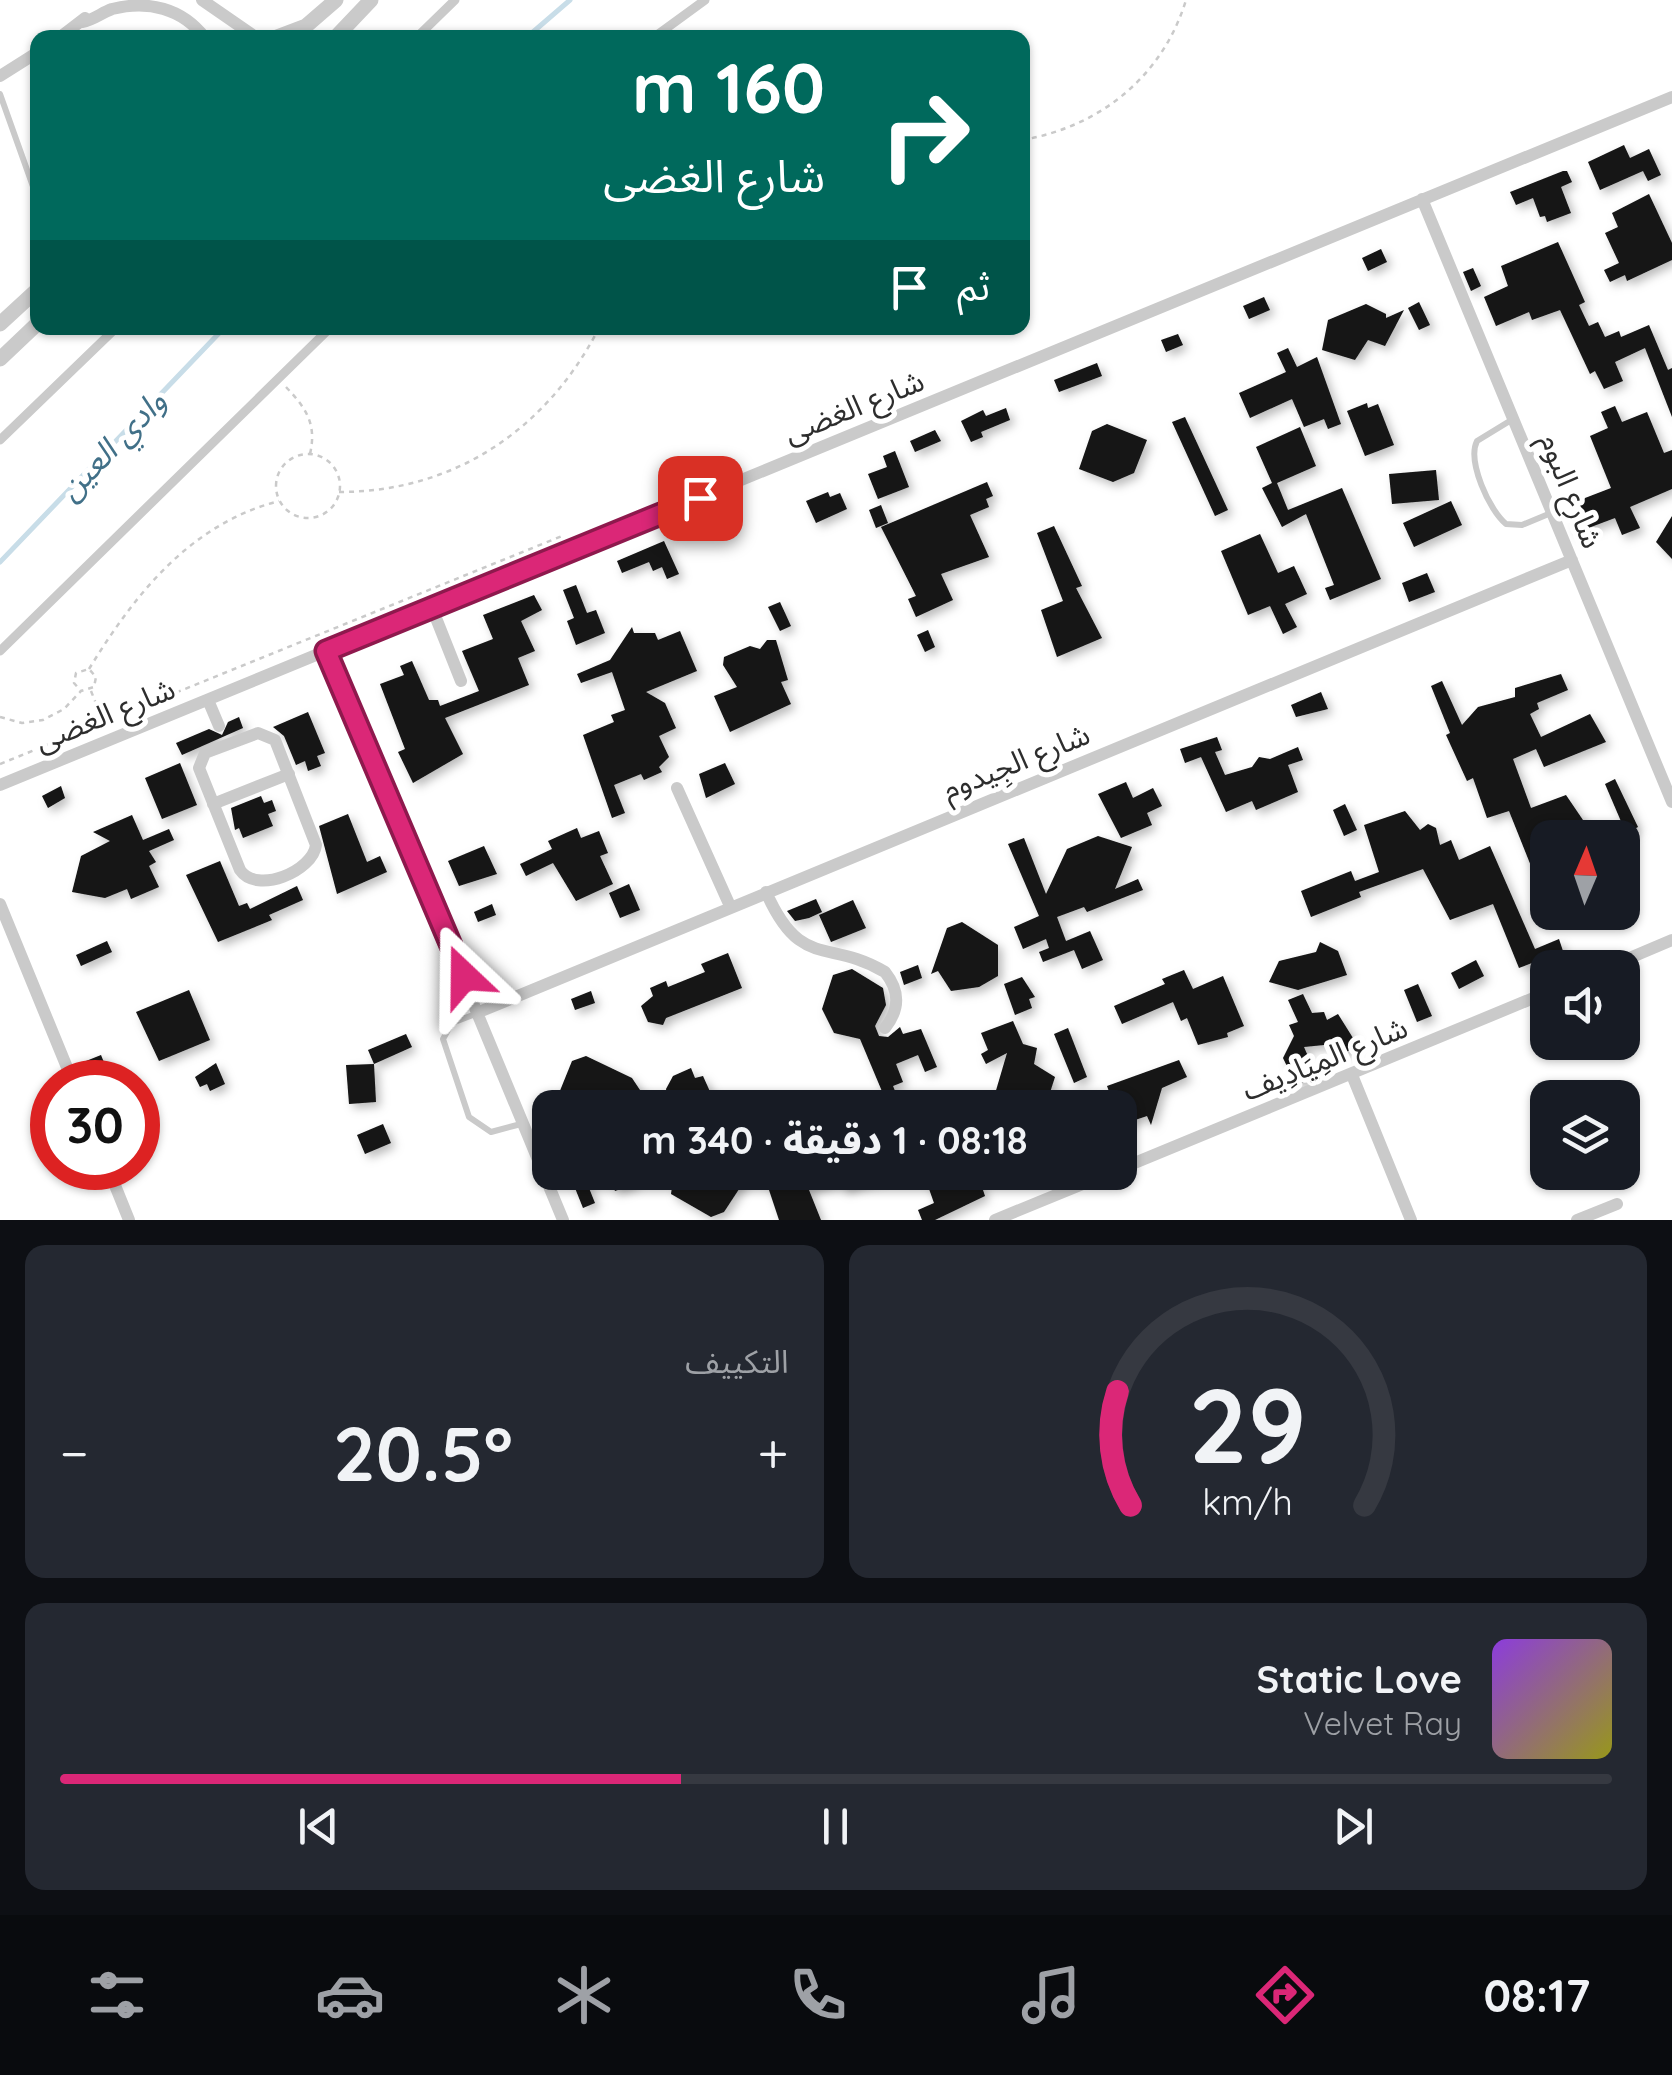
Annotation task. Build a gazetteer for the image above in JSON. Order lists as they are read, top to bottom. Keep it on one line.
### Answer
{"streets":{"street":["شارع الغضى","شارع البوم","شارع الجِيدوم","شارع المِيَادِيف"]},"crossings":[["شارع الغضى","شارع البوم"],["شارع البوم","شارع الجِيدوم"]],"water":["وادي العين"],"north":"top","page":{"turn":["160 m","شارع الغضى"],"then":"ثم","limit":"30","trip":"08:18 · 1 دقيقة · 340 m","tile":"التكييف","heat":["−","20.5°","+"],"song":["Static Love","Velvet Ray"],"tabs":"08:17","gauge":["29","km/h"]}}
